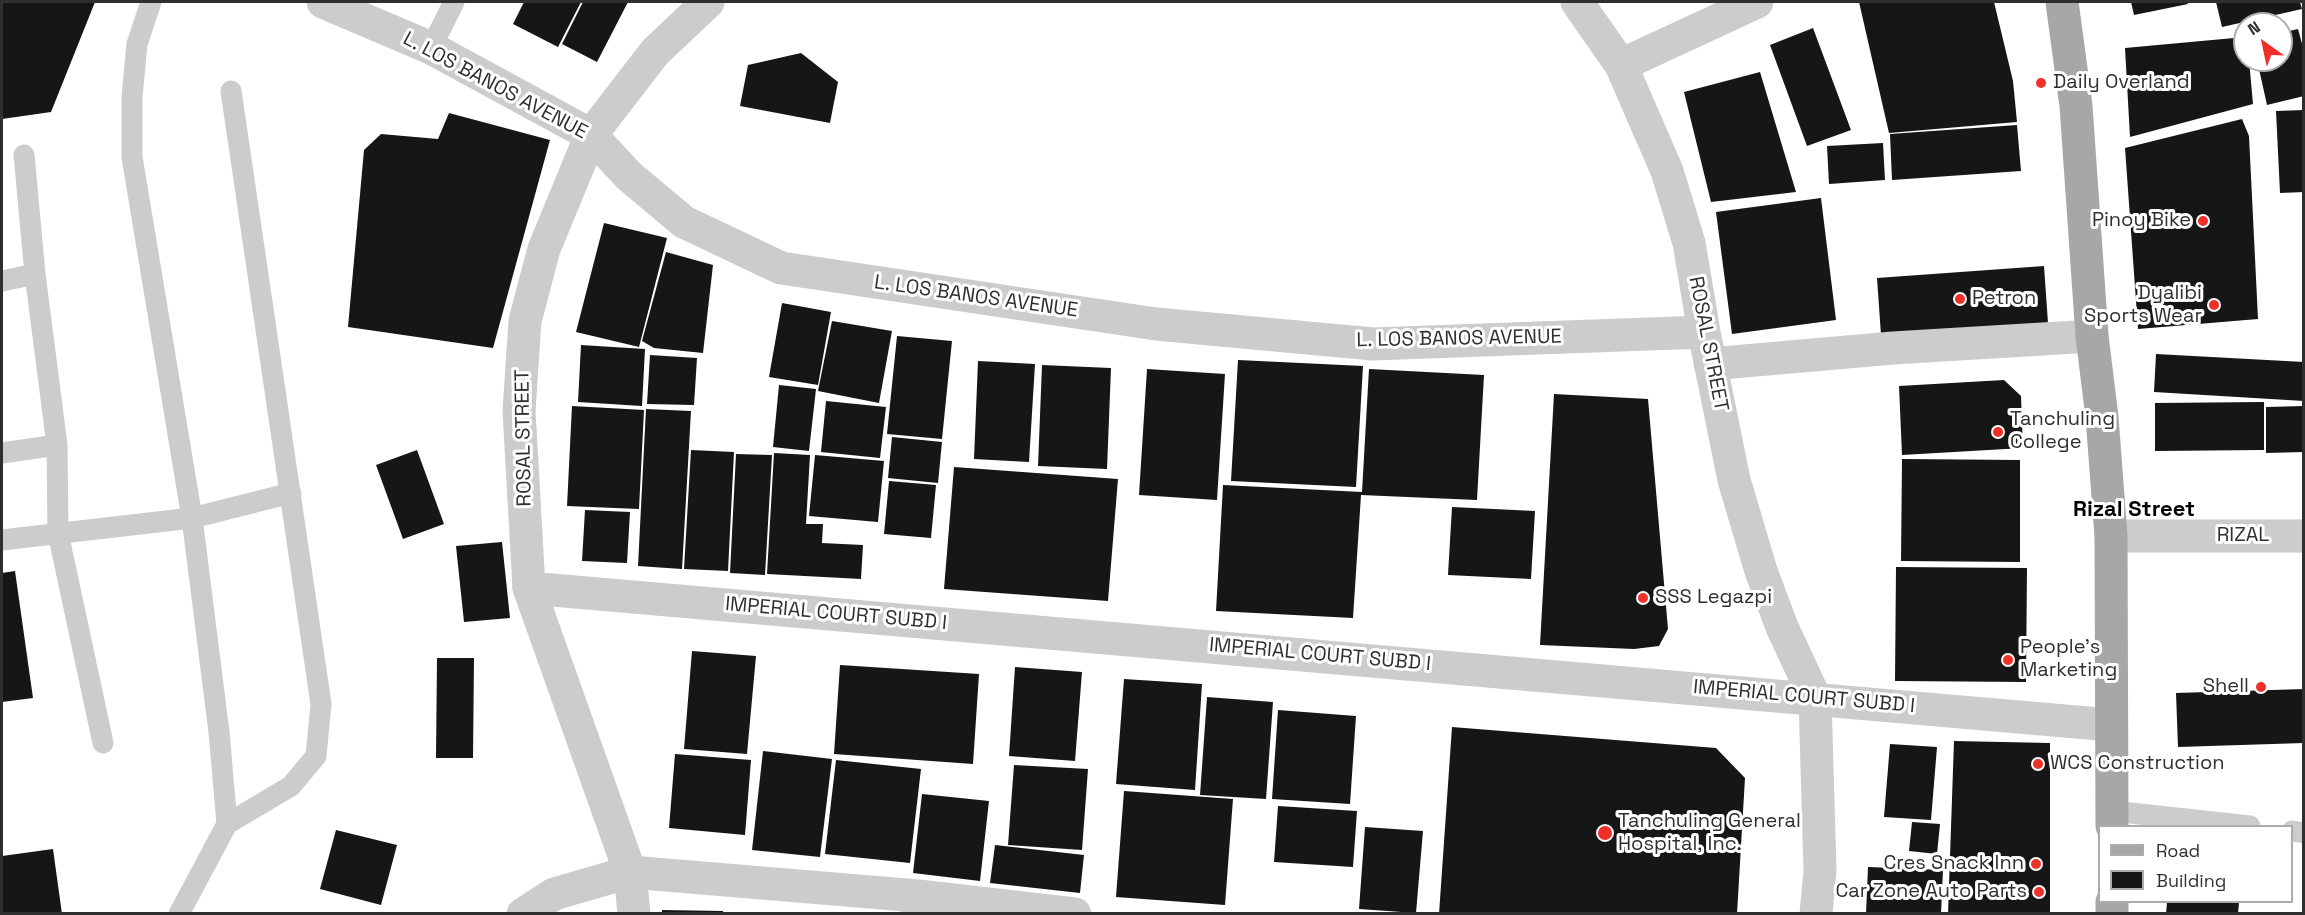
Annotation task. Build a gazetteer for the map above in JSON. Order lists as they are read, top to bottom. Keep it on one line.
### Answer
{"streets":{"street":["L. LOS BANOS AVENUE","ROSAL STREET","RIZAL","IMPERIAL COURT SUBD I"]},"crossings":[["L. LOS BANOS AVENUE","ROSAL STREET"],["ROSAL STREET","IMPERIAL COURT SUBD I"]],"districts":["Rizal Street"],"places":["Daily Overland","Pinoy Bike","Petron","Dyalibi Sports Wear","Tanchuling College","SSS Legazpi","People's Marketing","Shell","WCS Construction","Tanchuling General Hospital, Inc.","Cres Snack Inn","Car Zone Auto Parts"],"legend":["Road","Building"],"north":"top left"}
